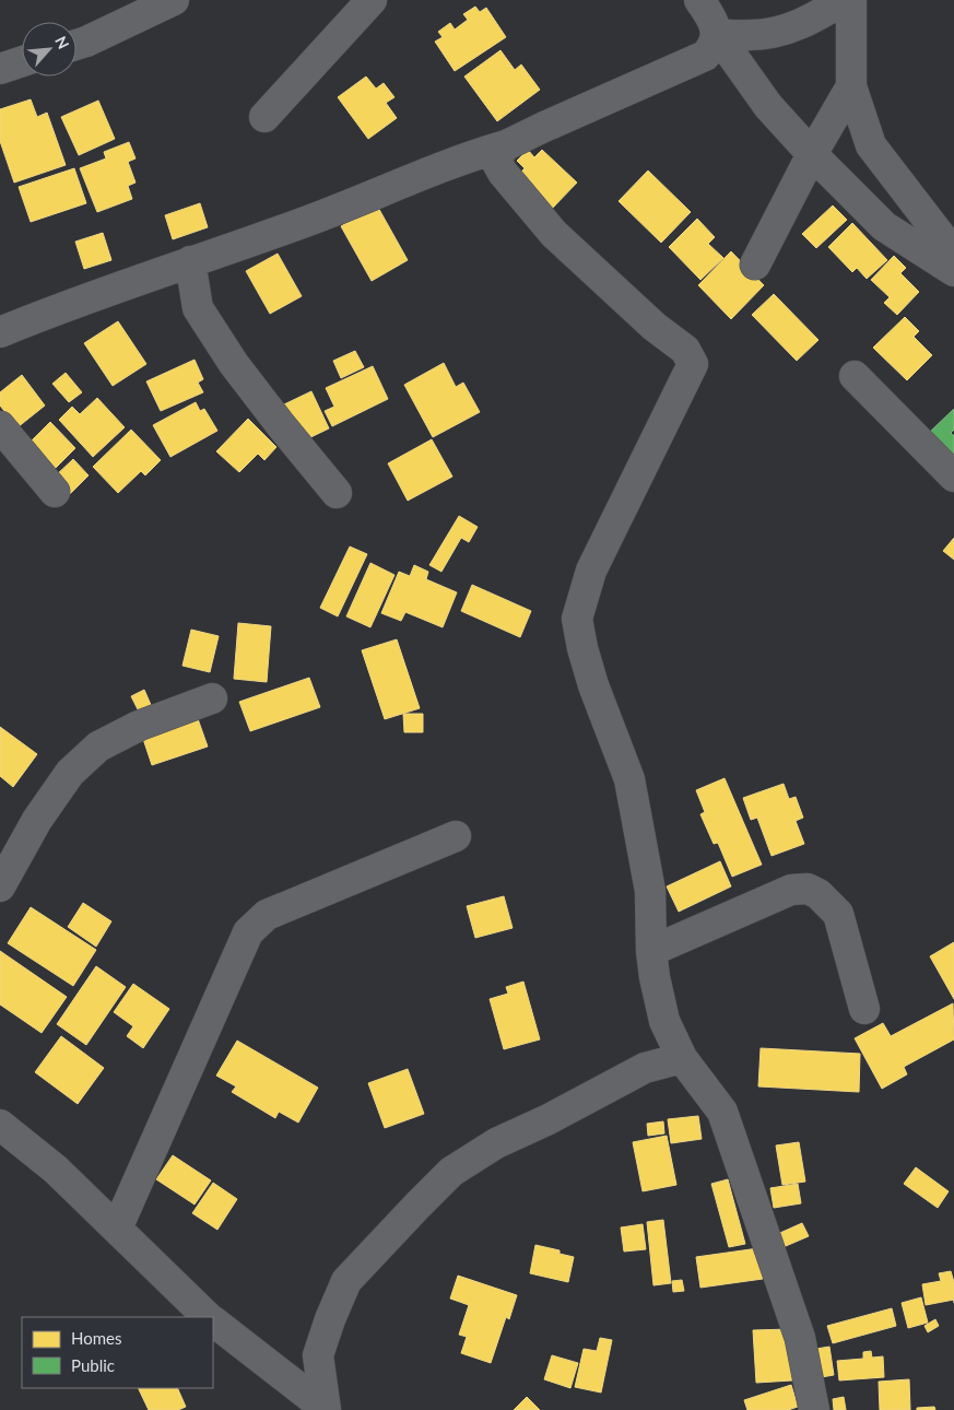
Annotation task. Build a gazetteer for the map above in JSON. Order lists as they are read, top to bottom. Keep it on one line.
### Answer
{"legend":["Homes","Public"],"north":"top right"}
